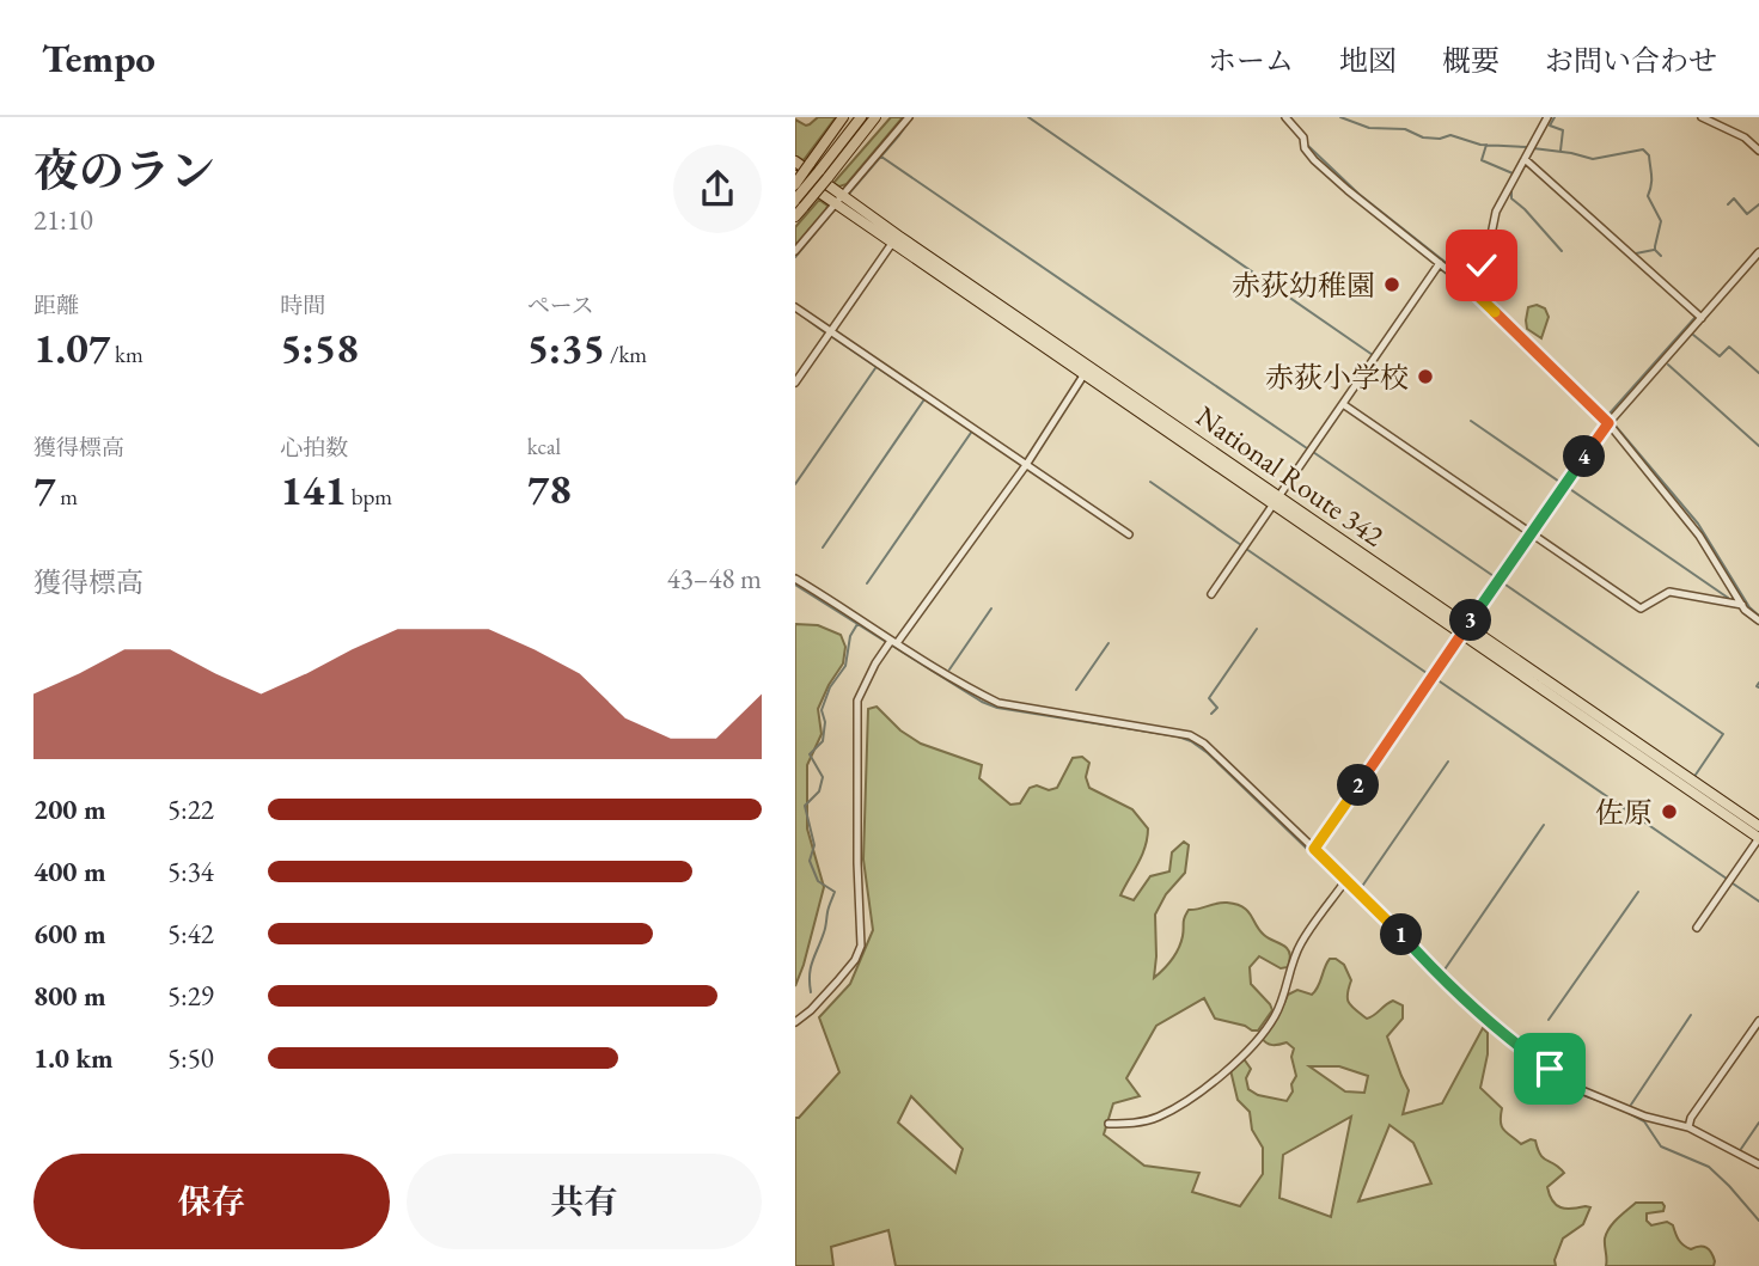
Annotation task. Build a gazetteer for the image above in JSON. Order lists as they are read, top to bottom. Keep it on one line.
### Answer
{"streets":{"highway":["National Route 342"]},"places":["赤荻幼稚園","赤荻小学校","佐原"],"page":{"header":"Tempo","nav":["ホーム","地図","概要","お問い合わせ"],"heading":["夜のラン","21:10"],"stats":[["距離","1.07 km"],["時間","5:58"],["ペース","5:35 /km"],["獲得標高","7 m"],["心拍数","141 bpm"],["kcal","78"]],"pins":["4","3","2","1"],"chart":["獲得標高","43–48 m"],"list":[{"name":"200 m","note":"5:22"},{"name":"400 m","note":"5:34"},{"name":"600 m","note":"5:42"},{"name":"800 m","note":"5:29"},{"name":"1.0 km","note":"5:50"}],"buttons":["保存","共有"]}}
